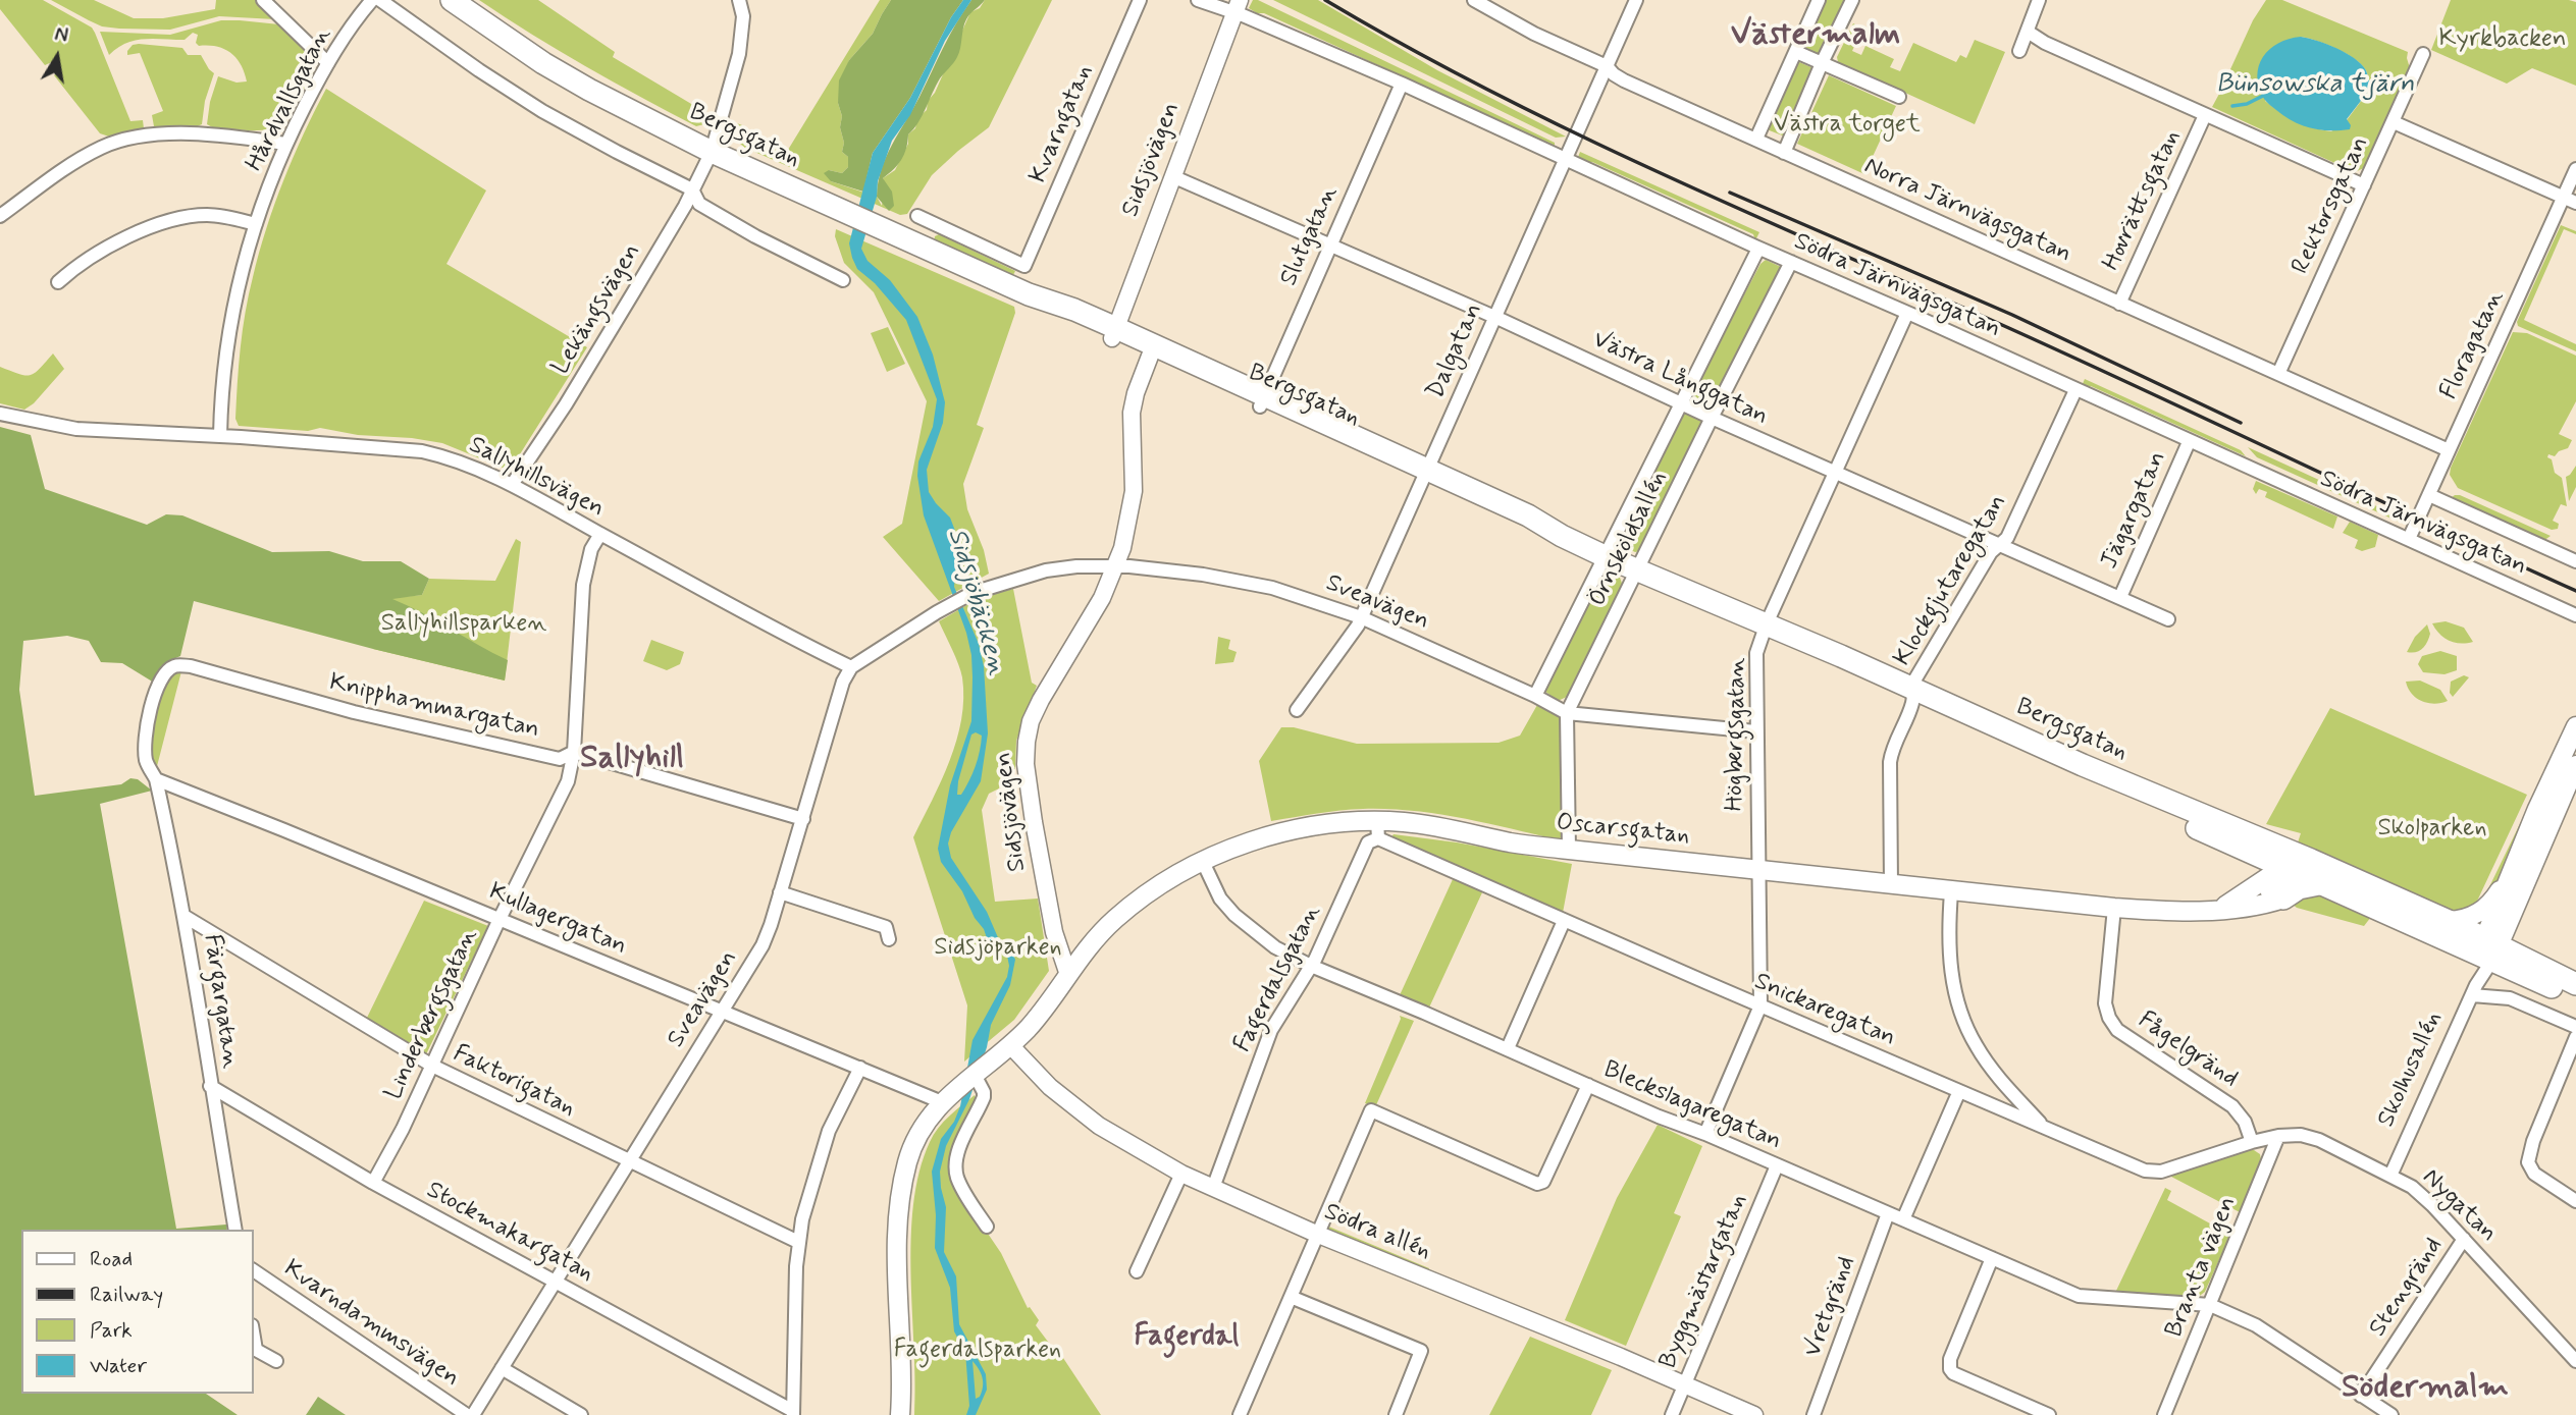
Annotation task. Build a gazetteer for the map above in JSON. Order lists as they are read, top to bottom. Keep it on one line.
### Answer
{"streets":{"highway":["Bergsgatan"],"main road":["Oscarsgatan","Skolhusallén"],"street":["Hårdvallsgatan","Kvarngatan","Sidsjövägen","Hovrättsgatan","Rektorsgatan","Norra Järnvägsgatan","Slutgatan","Södra Järnvägsgatan","Lekängsvägen","Floragatan","Dalgatan","Västra Långgatan","Sallyhillsvägen","Jägargatan","Örnsköldsallén","Klockgjutaregatan","Sveavägen","Knipphammargatan","Högbergsgatan","Kullagergatan","Fagerdalsgatan","Färgargatan","Snickaregatan","Linderbergsgatan","Fågelgränd","Faktorigatan","Bleckslagaregatan","Nygatan","Stockmakargatan","Södra allén","Branta vägen","Byggmästargatan","Stengränd","Vretgränd","Kvarndammsvägen"]},"crossings":[["Hårdvallsgatan","Sallyhillsvägen"],["Bergsgatan","Sidsjövägen"],["Bergsgatan","Slutgatan"],["Bergsgatan","Lekängsvägen"],["Bergsgatan","Dalgatan"],["Bergsgatan","Örnsköldsallén"],["Bergsgatan","Klockgjutaregatan"],["Bergsgatan","Högbergsgatan"],["Bergsgatan","Skolhusallén"],["Sidsjövägen","Södra Järnvägsgatan"],["Sidsjövägen","Västra Långgatan"],["Sidsjövägen","Sveavägen"],["Sidsjövägen","Oscarsgatan"],["Hovrättsgatan","Norra Järnvägsgatan"],["Rektorsgatan","Norra Järnvägsgatan"],["Norra Järnvägsgatan","Floragatan"],["Norra Järnvägsgatan","Dalgatan"],["Slutgatan","Södra Järnvägsgatan"],["Slutgatan","Västra Långgatan"],["Södra Järnvägsgatan","Floragatan"],["Södra Järnvägsgatan","Dalgatan"],["Södra Järnvägsgatan","Jägargatan"],["Södra Järnvägsgatan","Örnsköldsallén"],["Södra Järnvägsgatan","Klockgjutaregatan"],["Södra Järnvägsgatan","Högbergsgatan"],["Lekängsvägen","Sallyhillsvägen"],["Dalgatan","Västra Långgatan"],["Dalgatan","Sveavägen"],["Västra Långgatan","Jägargatan"],["Västra Långgatan","Örnsköldsallén"],["Västra Långgatan","Klockgjutaregatan"],["Västra Långgatan","Högbergsgatan"],["Sallyhillsvägen","Sveavägen"],["Sallyhillsvägen","Linderbergsgatan"],["Örnsköldsallén","Sveavägen"],["Örnsköldsallén","Oscarsgatan"],["Klockgjutaregatan","Oscarsgatan"],["Sveavägen","Knipphammargatan"],["Sveavägen","Högbergsgatan"],["Sveavägen","Kullagergatan"],["Sveavägen","Faktorigatan"],["Sveavägen","Stockmakargatan"],["Knipphammargatan","Kullagergatan"],["Knipphammargatan","Färgargatan"],["Knipphammargatan","Linderbergsgatan"],["Högbergsgatan","Oscarsgatan"],["Högbergsgatan","Snickaregatan"],["Högbergsgatan","Bleckslagaregatan"],["Oscarsgatan","Fagerdalsgatan"],["Oscarsgatan","Snickaregatan"],["Oscarsgatan","Fågelgränd"],["Oscarsgatan","Bleckslagaregatan"],["Kullagergatan","Färgargatan"],["Kullagergatan","Linderbergsgatan"],["Fagerdalsgatan","Snickaregatan"],["Fagerdalsgatan","Bleckslagaregatan"],["Fagerdalsgatan","Södra allén"],["Färgargatan","Faktorigatan"],["Färgargatan","Stockmakargatan"],["Snickaregatan","Fågelgränd"],["Snickaregatan","Nygatan"],["Snickaregatan","Branta vägen"],["Linderbergsgatan","Faktorigatan"],["Linderbergsgatan","Stockmakargatan"],["Skolhusallén","Nygatan"],["Bleckslagaregatan","Branta vägen"],["Bleckslagaregatan","Byggmästargatan"],["Bleckslagaregatan","Stengränd"],["Bleckslagaregatan","Vretgränd"],["Nygatan","Branta vägen"],["Nygatan","Stengränd"],["Södra allén","Byggmästargatan"]],"districts":["Västermalm","Sallyhill","Fagerdal","Södermalm"],"water":["Bünsowska tjärn","Sidsjöbäcken"],"parks":["Kyrkbacken","Västra torget","Sallyhillsparken","Skolparken","Sidsjöparken","Fagerdalsparken"],"legend":["Road","Railway","Park","Water"],"north":"top"}
